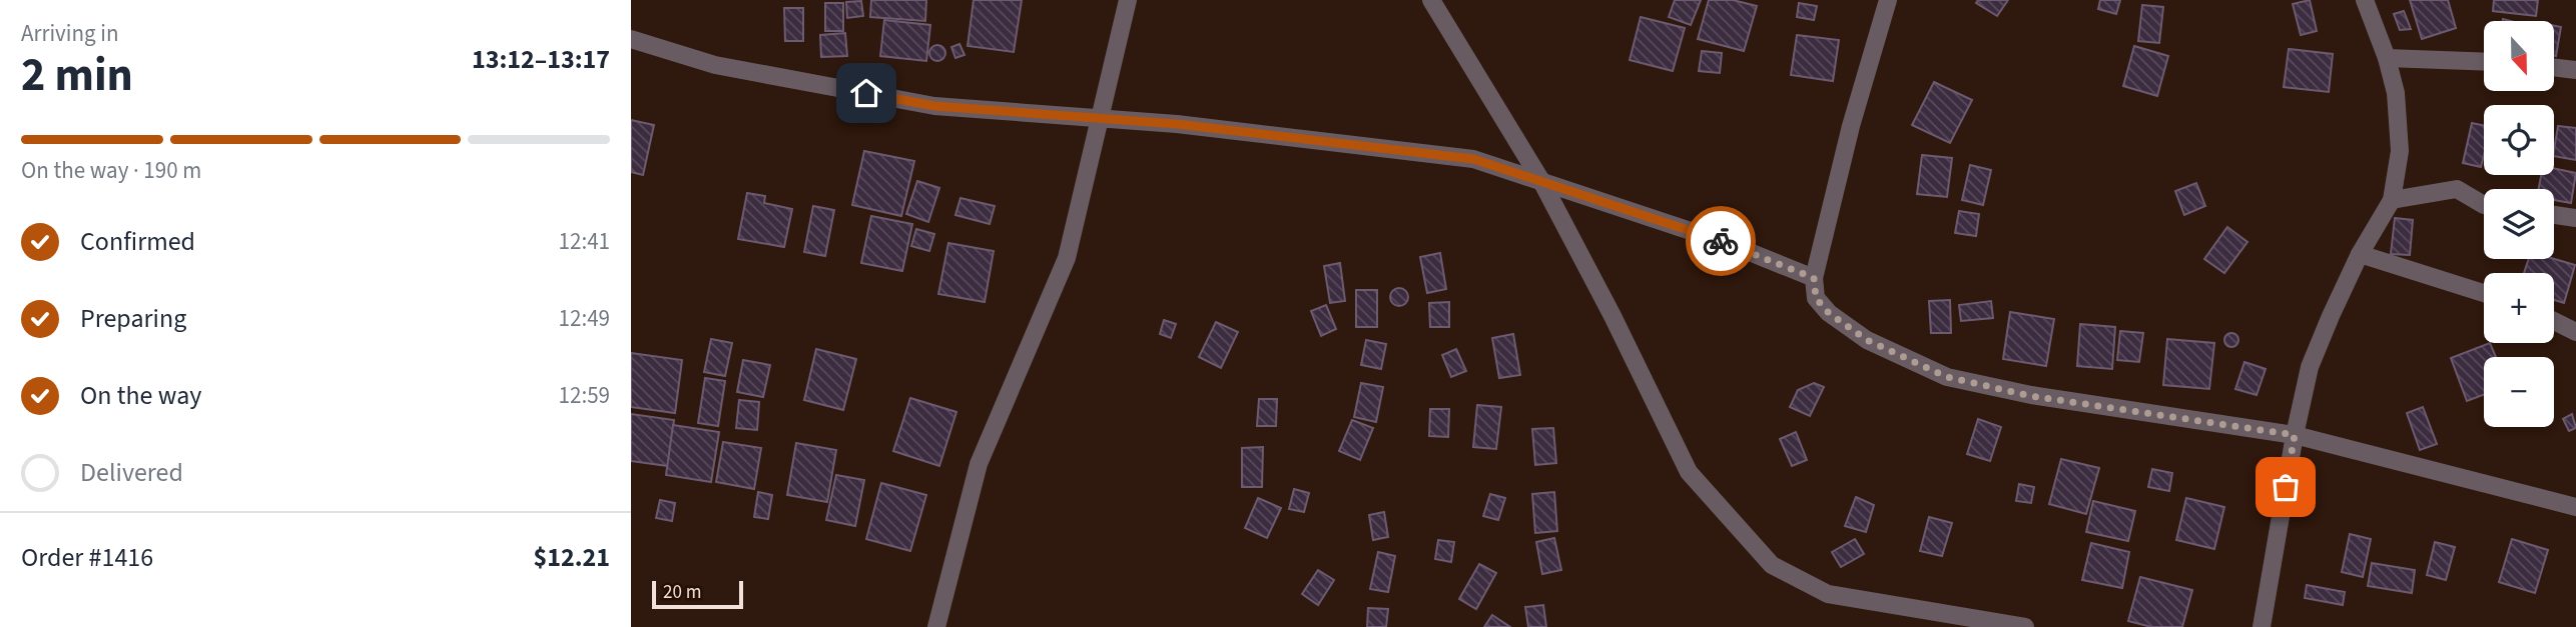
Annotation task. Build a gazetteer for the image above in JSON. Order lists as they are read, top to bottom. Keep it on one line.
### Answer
{"scale_bar":"20 m","north":"bottom","page":{"heading":["2 min","Arriving in","13:12–13:17"],"panel":["Order #1416","$12.21"],"map_buttons":["+","−"],"bar":"On the way · 190 m","list":[["Confirmed","12:41"],["Preparing","12:49"],["On the way","12:59"],"Delivered"],"scale":"20 m"}}
